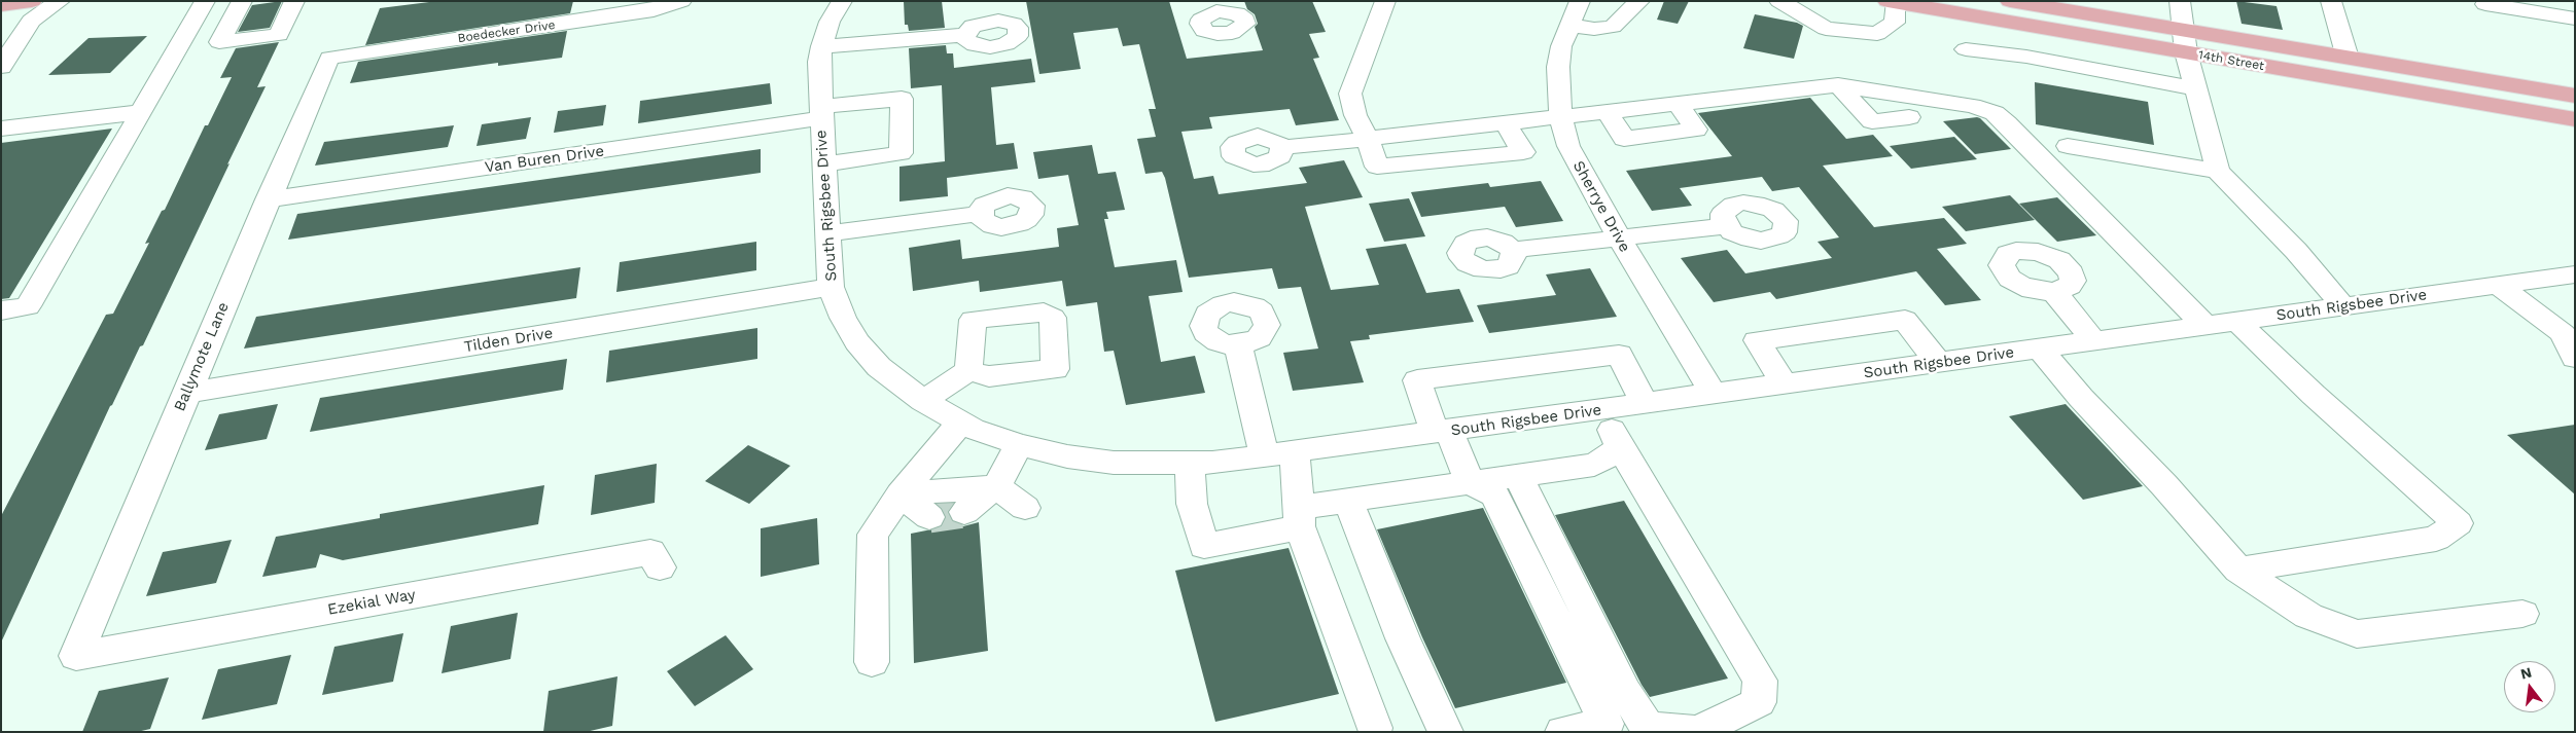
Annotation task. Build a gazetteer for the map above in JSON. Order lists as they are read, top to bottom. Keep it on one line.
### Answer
{"streets":{"main road":["14th Street"],"street":["Boedecker Drive","Van Buren Drive","South Rigsbee Drive","Sherrye Drive","Tilden Drive","Ballymote Lane","Ezekial Way"]},"crossings":[["Boedecker Drive","Ballymote Lane"],["Van Buren Drive","South Rigsbee Drive"],["Van Buren Drive","Ballymote Lane"],["South Rigsbee Drive","Sherrye Drive"],["South Rigsbee Drive","Tilden Drive"],["Tilden Drive","Ballymote Lane"],["Ballymote Lane","Ezekial Way"]],"north":"top"}
